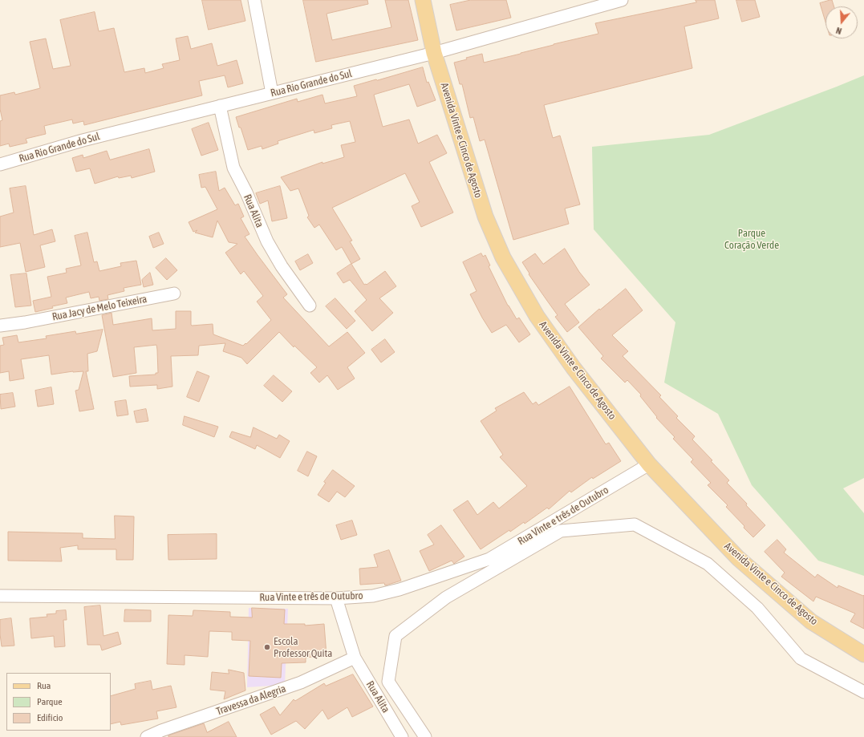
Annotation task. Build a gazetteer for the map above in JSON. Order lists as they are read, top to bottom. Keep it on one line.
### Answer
{"streets":{"main road":["Avenida Vinte e Cinco de Agosto"],"street":["Rua Rio Grande do Sul","Rua Alita","Rua Jacy de Melo Teixeira","Rua Vinte e três de Outubro","Travessa da Alegria"]},"crossings":[["Rua Rio Grande do Sul","Avenida Vinte e Cinco de Agosto"],["Rua Rio Grande do Sul","Rua Alita"],["Avenida Vinte e Cinco de Agosto","Rua Vinte e três de Outubro"],["Rua Alita","Rua Vinte e três de Outubro"],["Rua Alita","Travessa da Alegria"]],"parks":["Parque Coração Verde"],"places":["Escola Professor Quita"],"legend":["Rua","Parque","Edifício"],"north":"bottom"}
